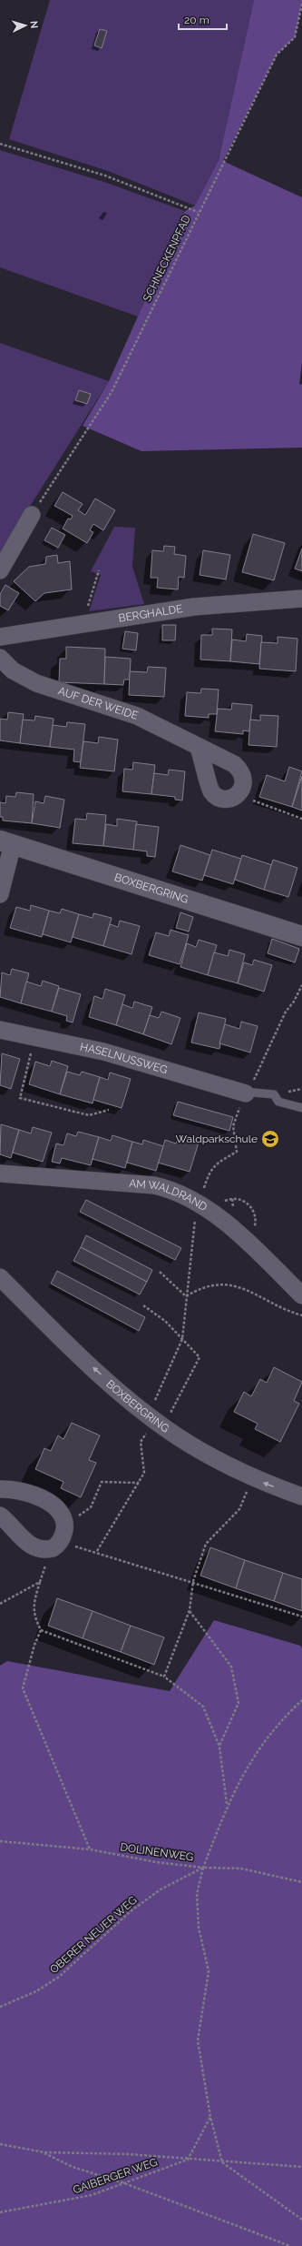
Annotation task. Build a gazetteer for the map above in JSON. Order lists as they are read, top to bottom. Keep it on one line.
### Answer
{"streets":{"street":["BERGHALDE","AUF DER WEIDE","BOXBERGRING","HASELNUSSWEG","AM WALDRAND"],"path":["SCHNECKENPFAD","DOLINENWEG","OBERER NEUER WEG","GAIBERGER WEG"]},"crossings":[["DOLINENWEG","OBERER NEUER WEG"]],"places":{"school or university":["Waldparkschule"]},"scale_bar":"20 m","north":"right"}
